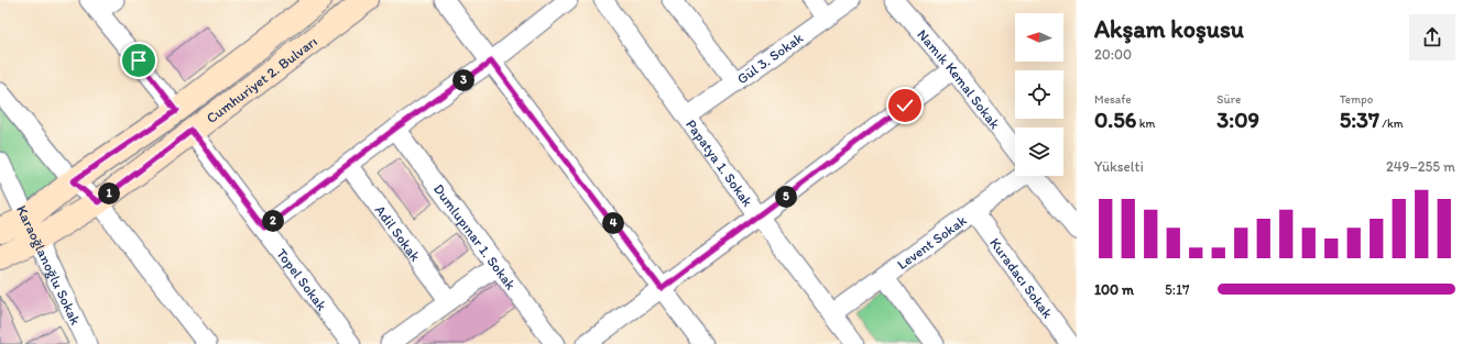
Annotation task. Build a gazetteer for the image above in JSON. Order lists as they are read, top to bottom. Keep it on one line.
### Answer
{"streets":{"main road":["Cumhuriyet 2. Bulvarı"],"street":["Gül 3. Sokak","Namık Kemal Sokak","Papatya 1. Sokak","Adil Sokak","Dumlupınar 1. Sokak","Levent Sokak","Karaoğlanoğlu Sokak","Kuradacı Sokak","Topel Sokak"]},"crossings":[["Gül 3. Sokak","Papatya 1. Sokak"],["Cumhuriyet 2. Bulvarı","Karaoğlanoğlu Sokak"],["Cumhuriyet 2. Bulvarı","Topel Sokak"],["Papatya 1. Sokak","Levent Sokak"],["Levent Sokak","Kuradacı Sokak"]],"north":"left","page":{"heading":["Akşam koşusu","20:00"],"pins":["3","1","5","2","4"],"stats":[["Mesafe","0.56 km"],["Süre","3:09"],["Tempo","5:37 /km"]],"chart":["Yükselti","249–255 m"],"list":[{"name":"100 m","note":"5:17"}]}}
